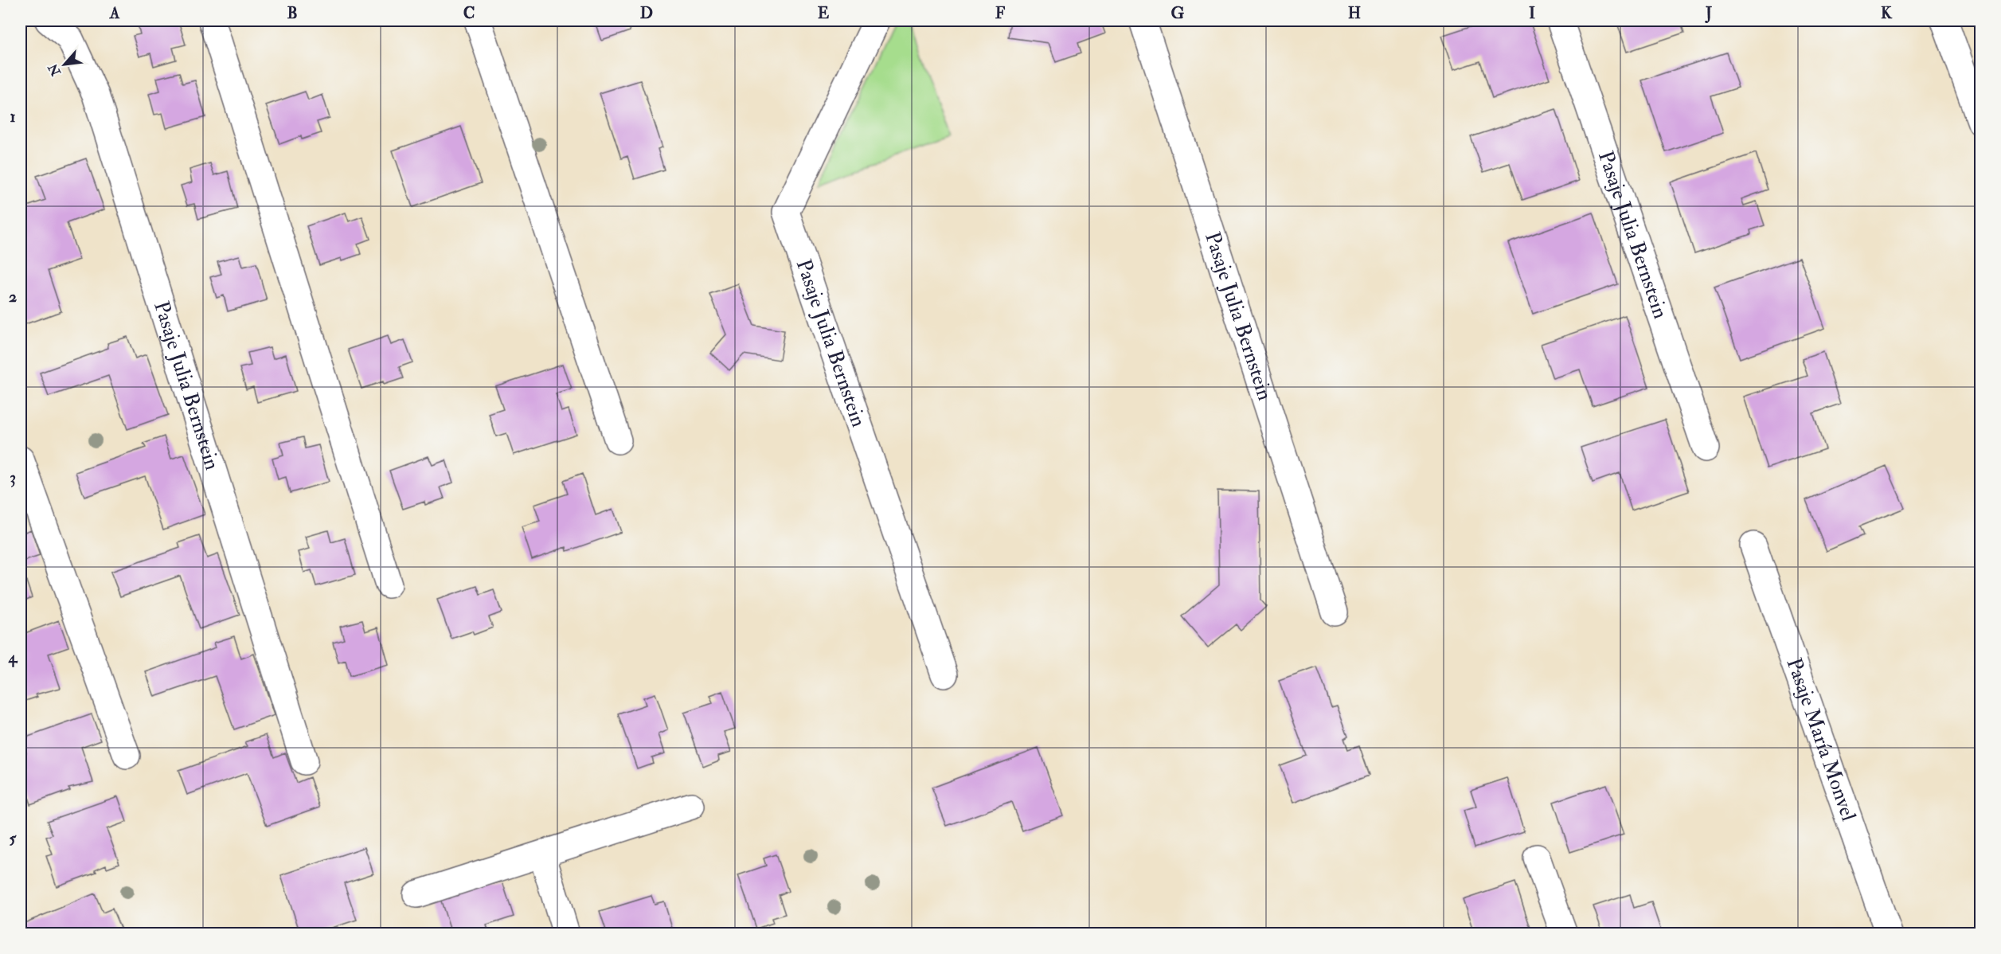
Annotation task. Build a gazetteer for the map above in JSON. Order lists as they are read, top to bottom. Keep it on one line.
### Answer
{"streets":{"street":["Pasaje Julia Bernstein","Pasaje María Monvel"]},"north":"bottom left","grid":{"columns":["A","B","C","D","E","F","G","H","I","J","K"],"rows":["1","2","3","4","5"]}}
